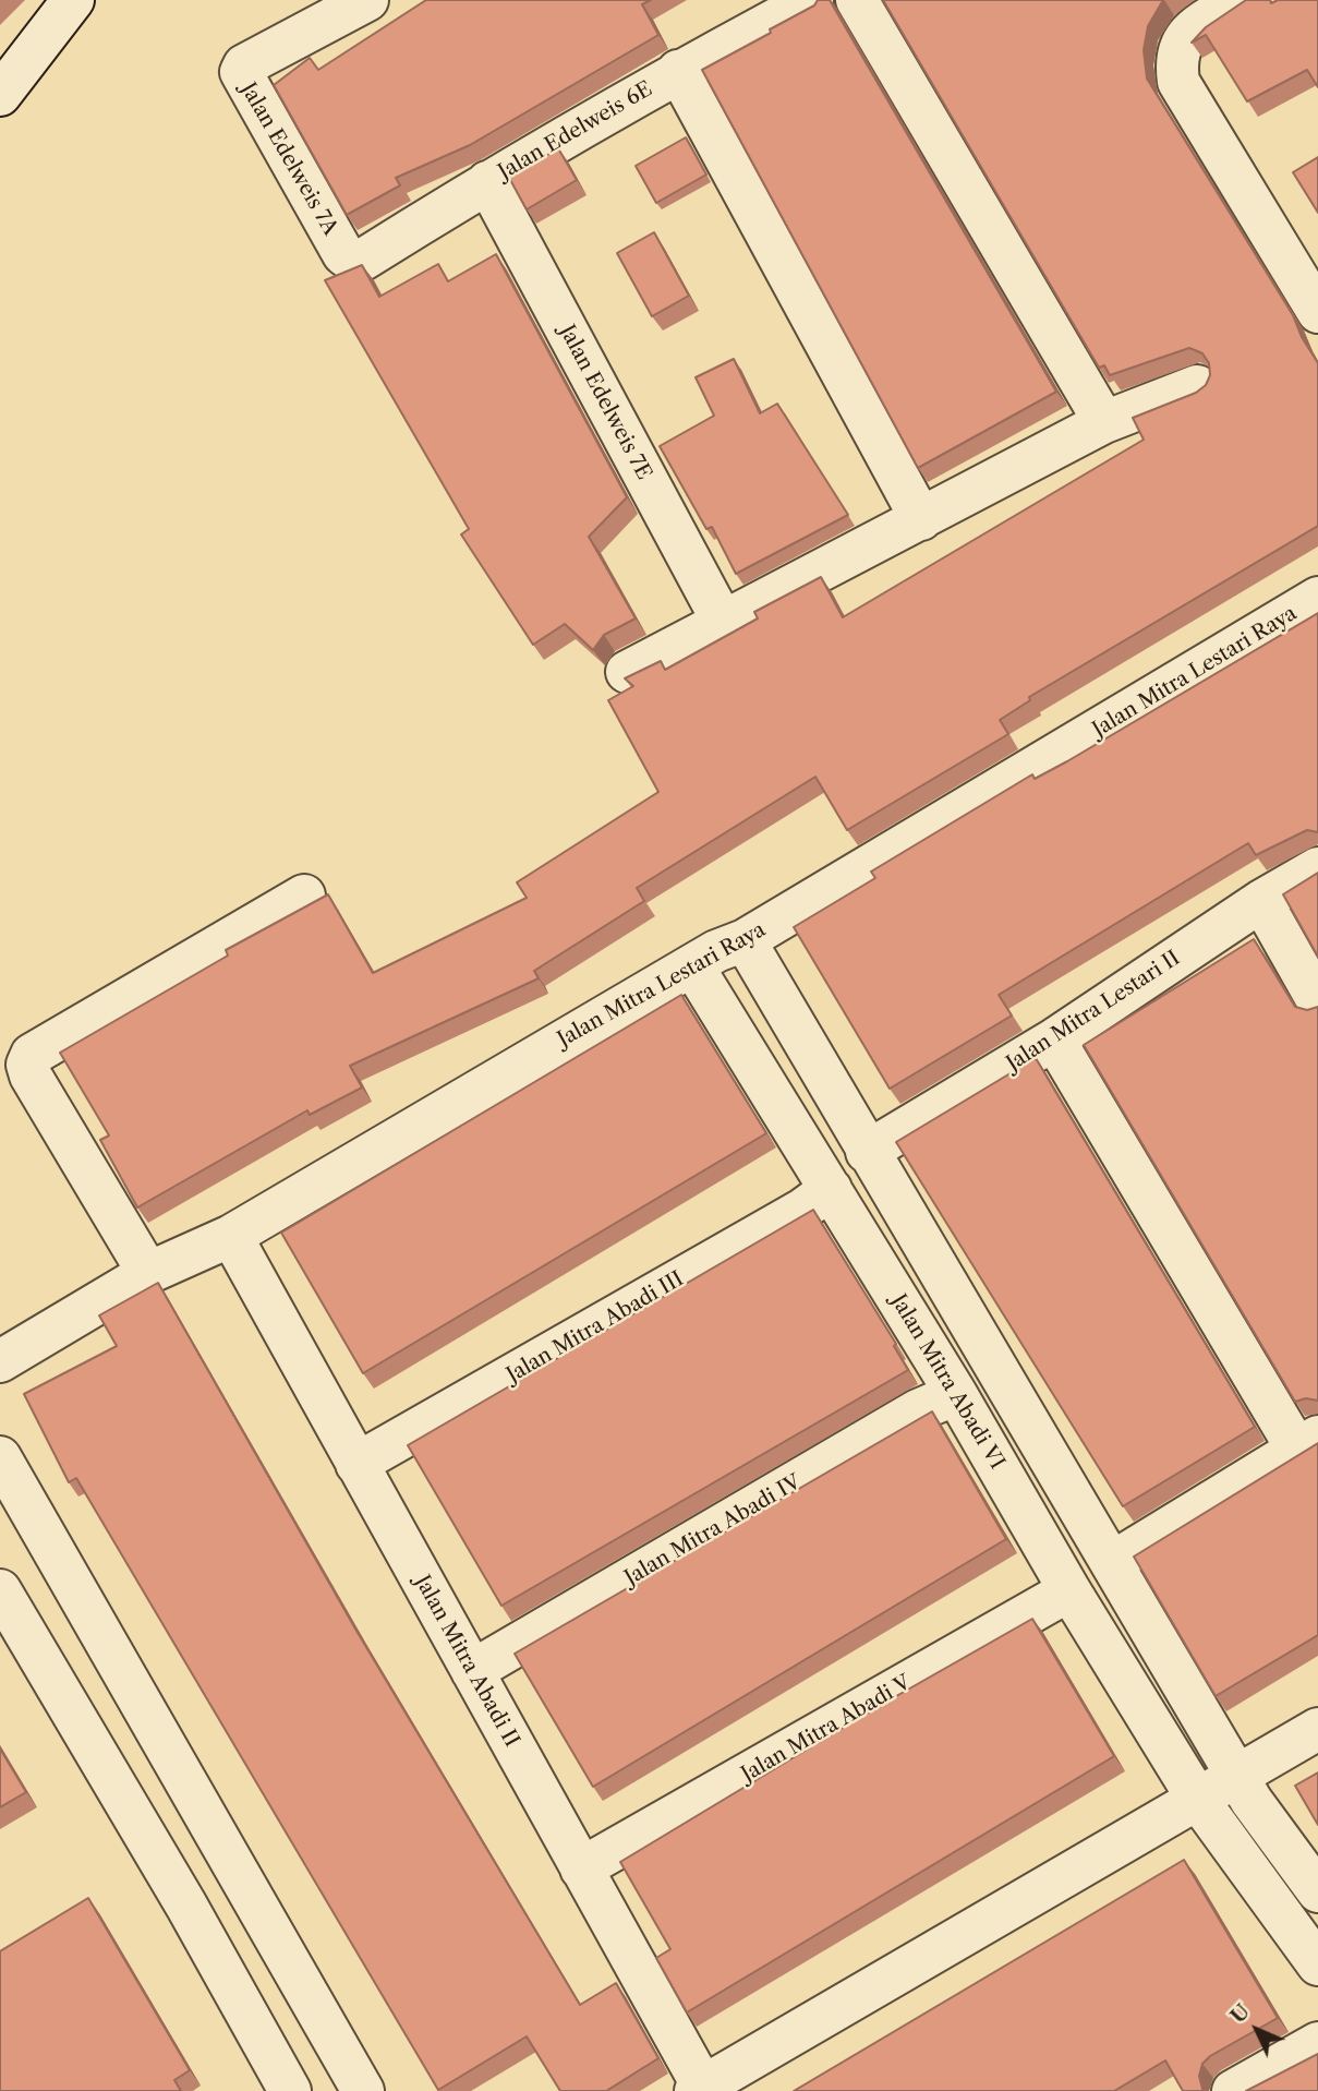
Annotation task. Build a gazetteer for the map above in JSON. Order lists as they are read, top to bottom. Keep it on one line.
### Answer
{"streets":{"street":["Jalan Edelweis 6E","Jalan Edelweis 7A","Jalan Edelweis 7E","Jalan Mitra Lestari Raya","Jalan Mitra Lestari II","Jalan Mitra Abadi III","Jalan Mitra Abadi VI","Jalan Mitra Abadi IV","Jalan Mitra Abadi II","Jalan Mitra Abadi V"]},"crossings":[["Jalan Edelweis 6E","Jalan Edelweis 7A"],["Jalan Edelweis 6E","Jalan Edelweis 7E"],["Jalan Mitra Lestari Raya","Jalan Mitra Abadi VI"],["Jalan Mitra Lestari Raya","Jalan Mitra Abadi II"],["Jalan Mitra Abadi III","Jalan Mitra Abadi VI"],["Jalan Mitra Abadi III","Jalan Mitra Abadi II"],["Jalan Mitra Abadi VI","Jalan Mitra Abadi IV"],["Jalan Mitra Abadi VI","Jalan Mitra Abadi V"],["Jalan Mitra Abadi IV","Jalan Mitra Abadi II"],["Jalan Mitra Abadi II","Jalan Mitra Abadi V"]],"north":"top left"}
